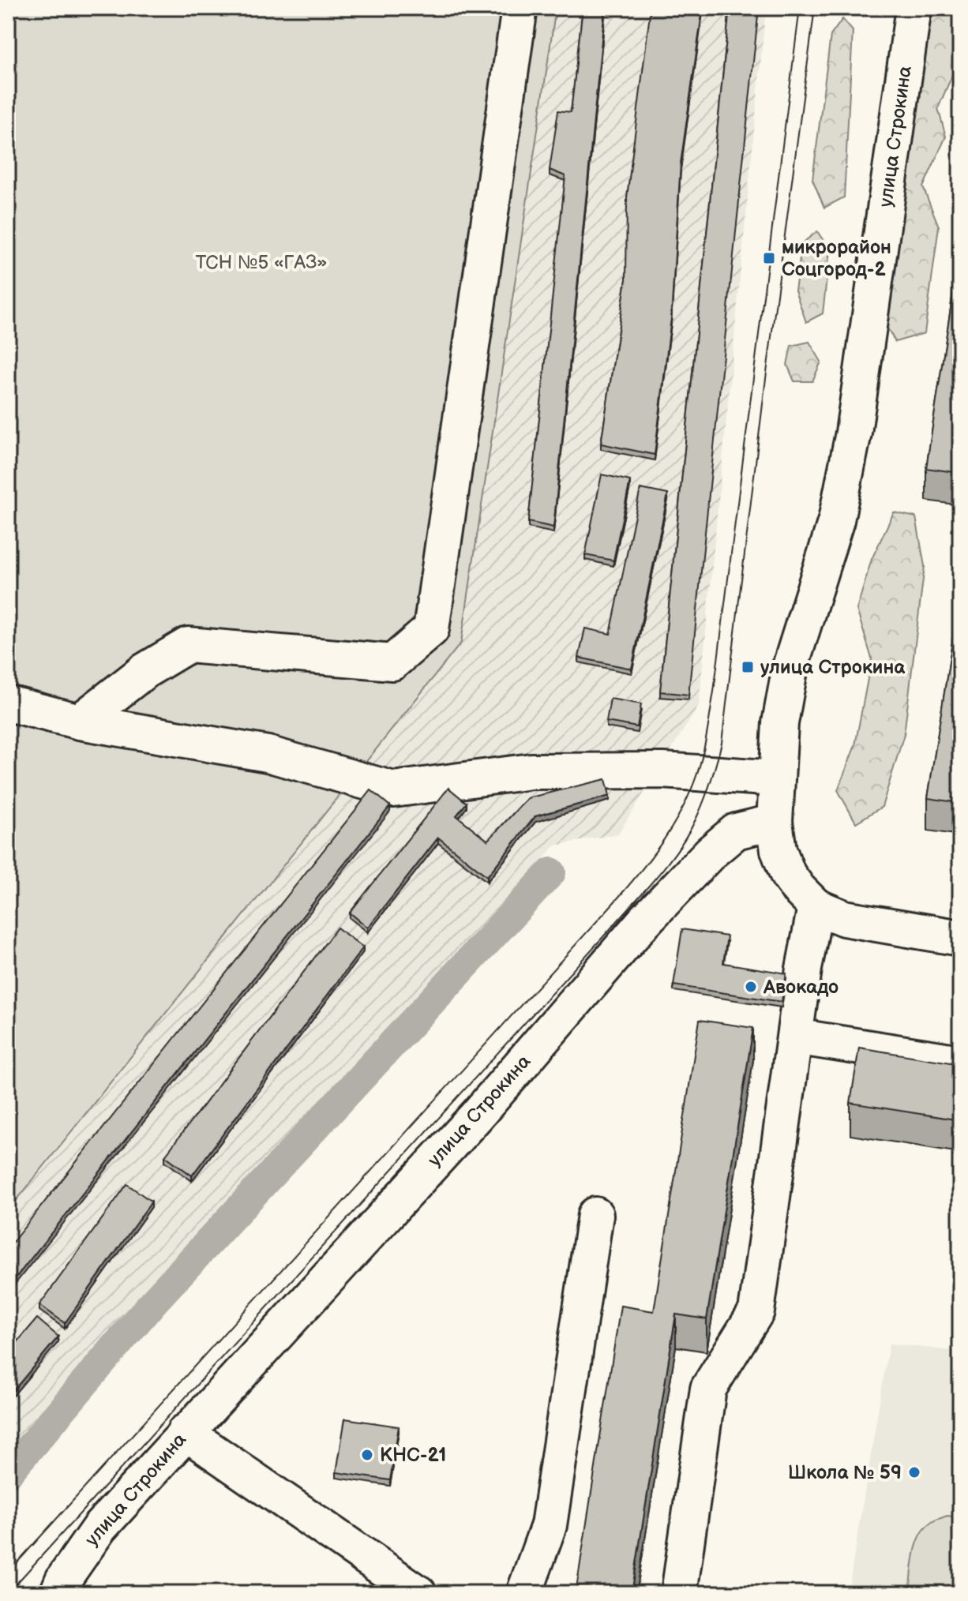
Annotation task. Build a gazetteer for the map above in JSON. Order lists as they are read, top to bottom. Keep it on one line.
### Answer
{"streets":{"street":["улица Строкина"]},"parks":["ТСН №5 «ГАЗ»"],"places":{"transit":["микрорайон Соцгород-2","улица Строкина"],"other":["Авокадо","КНС-21","Школа № 59"]}}
